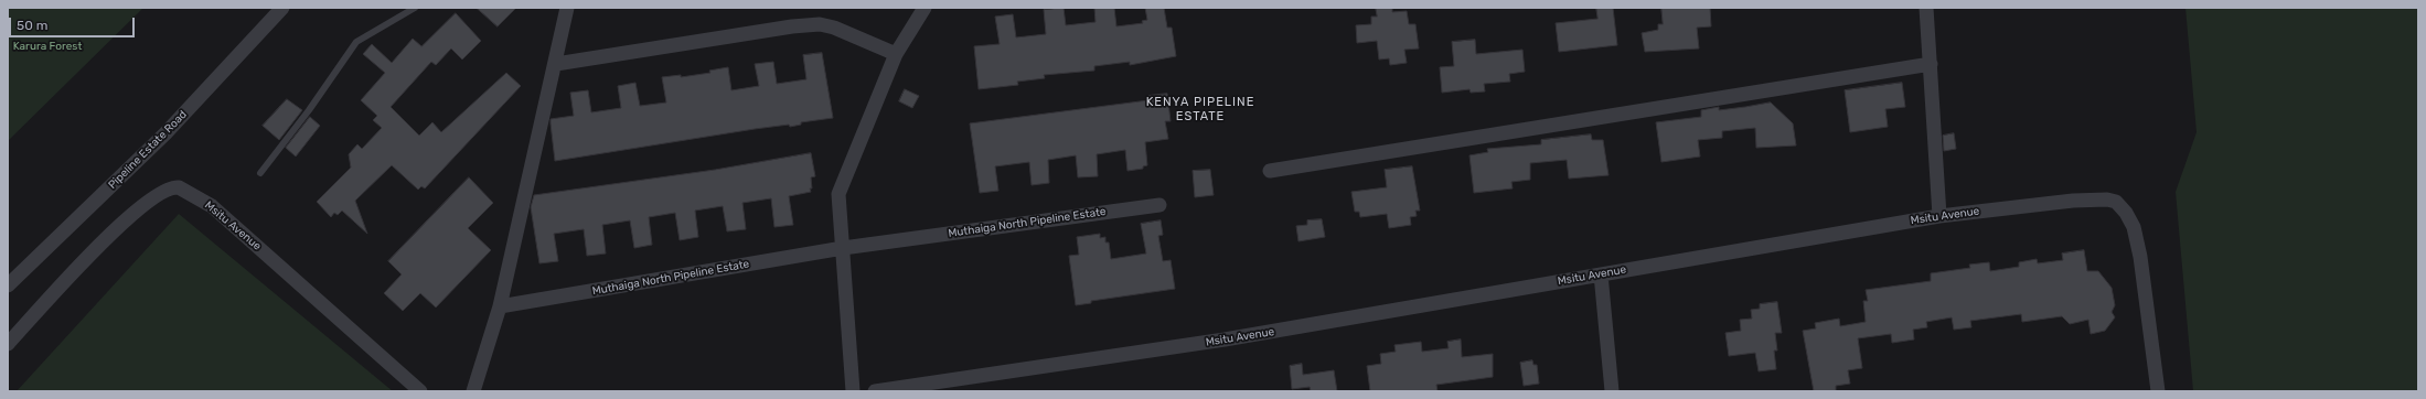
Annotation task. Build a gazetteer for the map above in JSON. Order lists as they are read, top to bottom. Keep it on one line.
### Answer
{"streets":{"street":["Pipeline Estate Road","Msitu Avenue","Muthaiga North Pipeline Estate"]},"districts":["KENYA PIPELINE ESTATE"],"parks":["Karura Forest"],"scale_bar":"50 m"}
